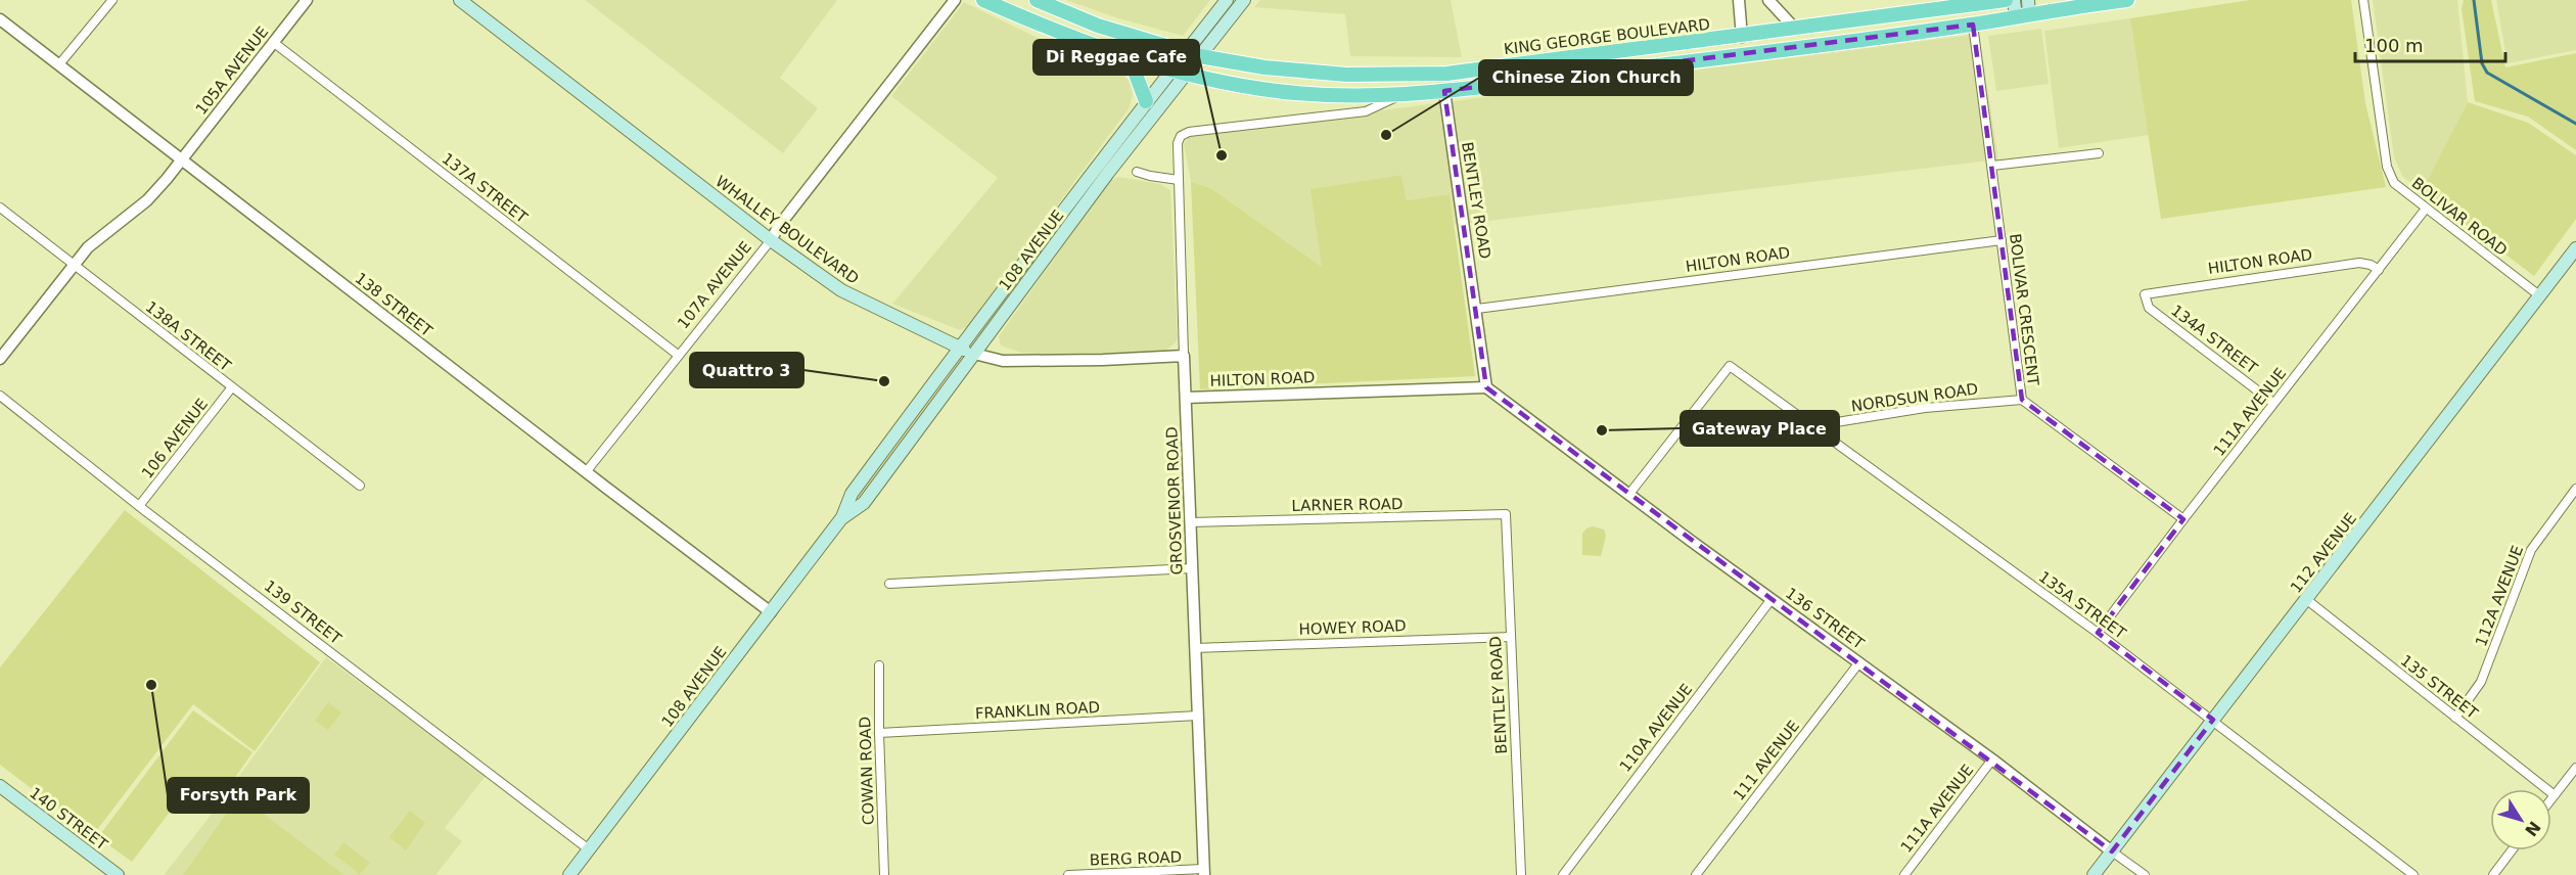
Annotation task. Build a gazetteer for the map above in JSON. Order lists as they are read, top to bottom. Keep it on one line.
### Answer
{"streets":{"main road":["KING GEORGE BOULEVARD","WHALLEY BOULEVARD","108 AVENUE","112 AVENUE","140 STREET"],"street":["105A AVENUE","137A STREET","BENTLEY ROAD","BOLIVAR ROAD","HILTON ROAD","107A AVENUE","138 STREET","BOLIVAR CRESCENT","138A STREET","134A STREET","NORDSUN ROAD","111A AVENUE","106 AVENUE","GROSVENOR ROAD","LARNER ROAD","112A AVENUE","135A STREET","139 STREET","136 STREET","HOWEY ROAD","135 STREET","FRANKLIN ROAD","110A AVENUE","111 AVENUE","COWAN ROAD","BERG ROAD"]},"crossings":[["KING GEORGE BOULEVARD","108 AVENUE"],["105A AVENUE","137A STREET"],["105A AVENUE","138 STREET"],["105A AVENUE","138A STREET"],["137A STREET","107A AVENUE"],["BENTLEY ROAD","HILTON ROAD"],["BENTLEY ROAD","LARNER ROAD"],["BENTLEY ROAD","136 STREET"],["BENTLEY ROAD","HOWEY ROAD"],["BOLIVAR ROAD","111A AVENUE"],["BOLIVAR ROAD","112 AVENUE"],["WHALLEY BOULEVARD","108 AVENUE"],["WHALLEY BOULEVARD","107A AVENUE"],["WHALLEY BOULEVARD","GROSVENOR ROAD"],["108 AVENUE","138 STREET"],["108 AVENUE","139 STREET"],["HILTON ROAD","BOLIVAR CRESCENT"],["HILTON ROAD","134A STREET"],["HILTON ROAD","111A AVENUE"],["HILTON ROAD","GROSVENOR ROAD"],["HILTON ROAD","136 STREET"],["107A AVENUE","138 STREET"],["BOLIVAR CRESCENT","NORDSUN ROAD"],["BOLIVAR CRESCENT","111A AVENUE"],["138A STREET","106 AVENUE"],["134A STREET","111A AVENUE"],["NORDSUN ROAD","135A STREET"],["111A AVENUE","135A STREET"],["111A AVENUE","136 STREET"],["106 AVENUE","139 STREET"],["GROSVENOR ROAD","LARNER ROAD"],["GROSVENOR ROAD","HOWEY ROAD"],["GROSVENOR ROAD","FRANKLIN ROAD"],["GROSVENOR ROAD","BERG ROAD"],["112 AVENUE","135A STREET"],["112 AVENUE","136 STREET"],["112 AVENUE","135 STREET"],["112A AVENUE","135 STREET"],["135A STREET","136 STREET"],["136 STREET","110A AVENUE"],["136 STREET","111 AVENUE"],["FRANKLIN ROAD","COWAN ROAD"]],"places":["Chinese Zion Church","Di Reggae Cafe","Quattro 3","Gateway Place","Forsyth Park"],"scale_bar":"100 m","north":"bottom right"}
